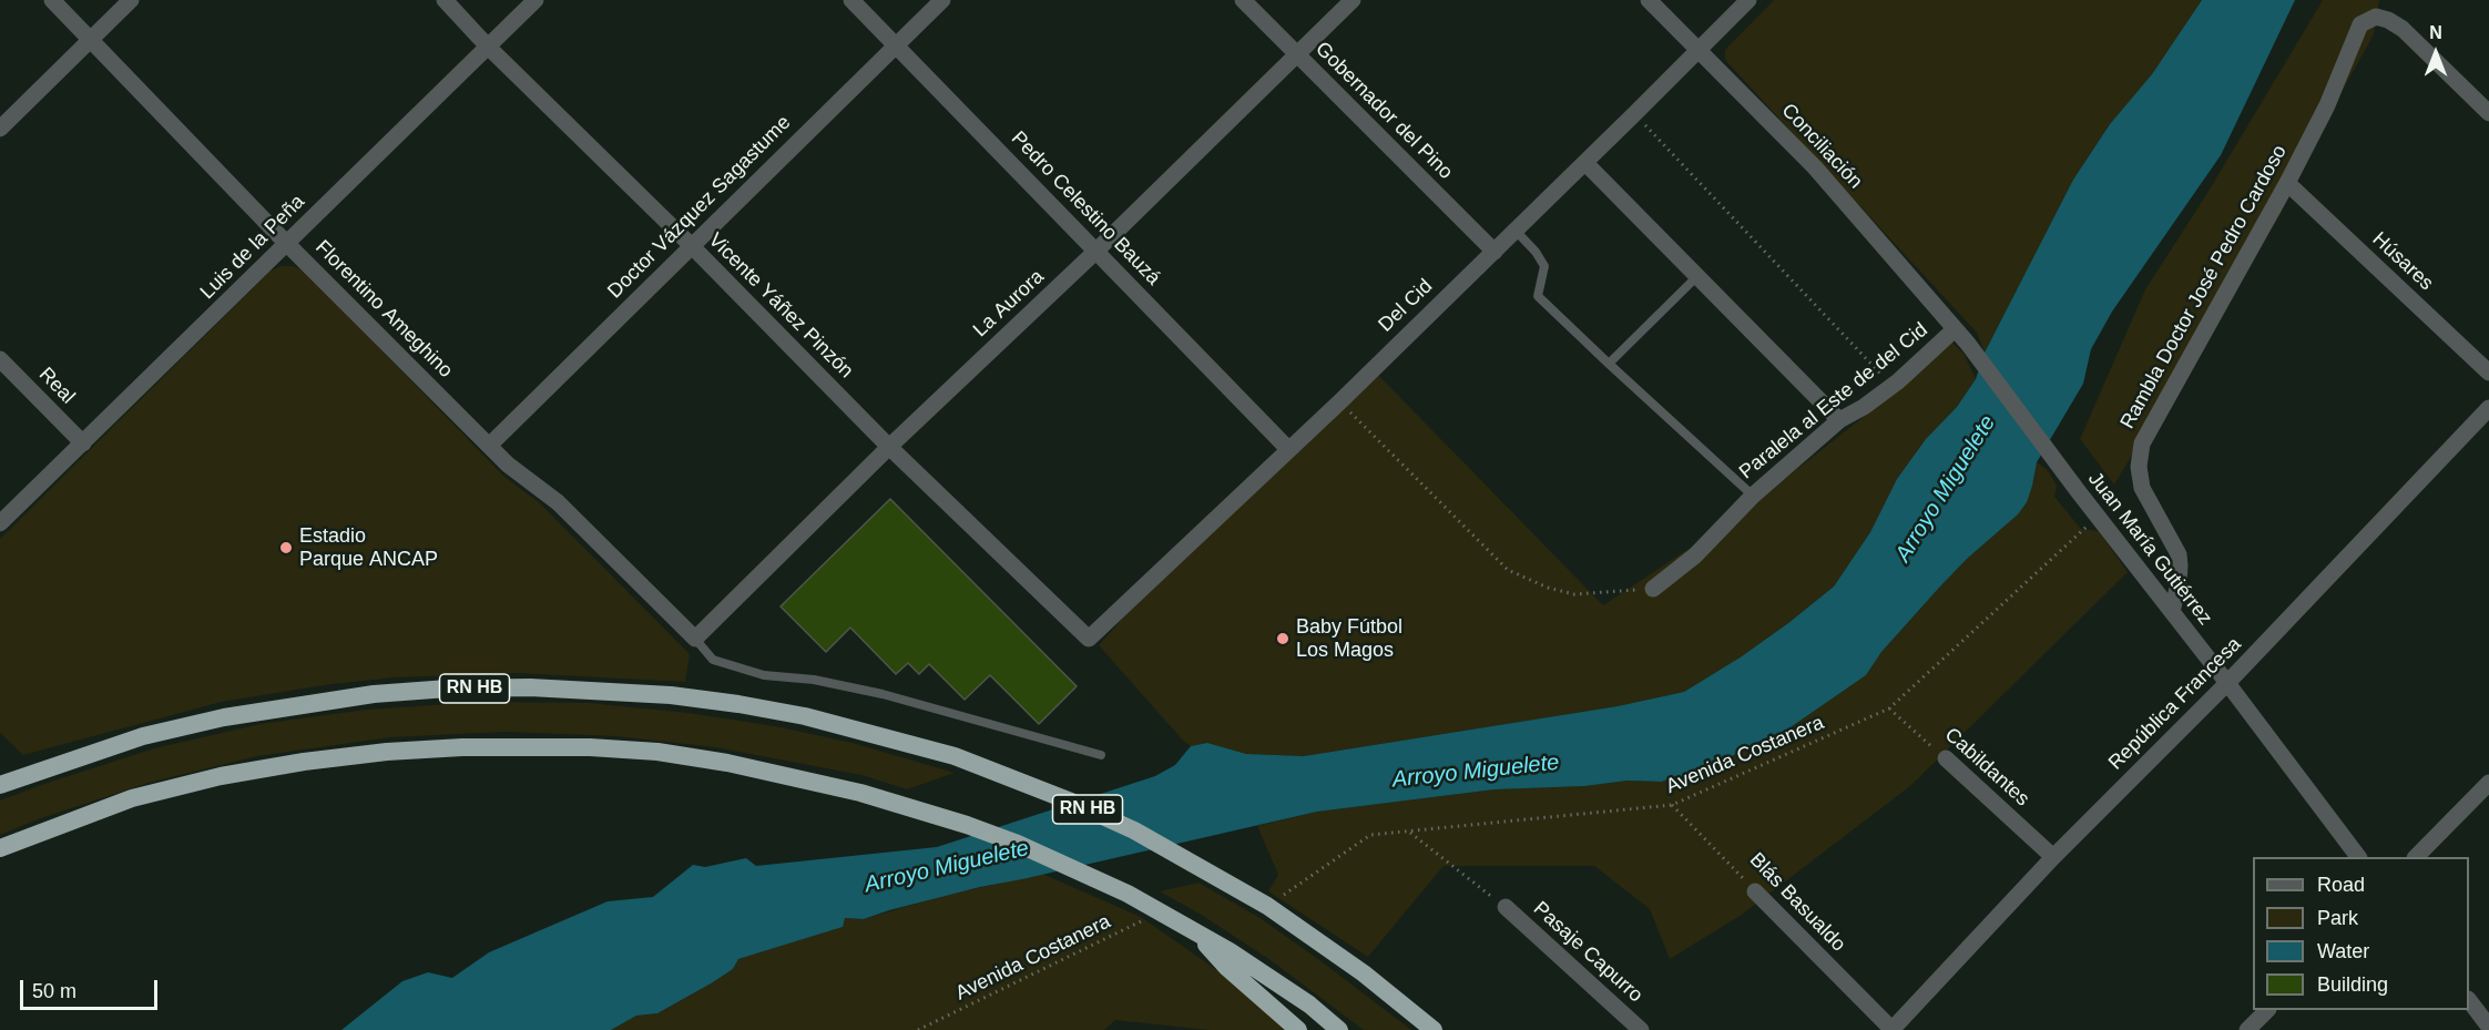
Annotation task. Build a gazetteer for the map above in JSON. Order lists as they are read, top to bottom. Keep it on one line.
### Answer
{"streets":{"highway":["RN HB"],"street":["Gobernador del Pino","Conciliación","Doctor Vázquez Sagastume","Pedro Celestino Bauzá","Luis de la Peña","Húsares","Rambla Doctor José Pedro Cardoso","La Aurora","Vicente Yáñez Pinzón","Del Cid","Florentino Ameghino","Real","Paralela al Este de del Cid","Juan María Gutiérrez","República Francesa","Cabildantes","Blás Basualdo","Pasaje Capurro"],"path":["Avenida Costanera"]},"crossings":[["Gobernador del Pino","La Aurora"],["Gobernador del Pino","Del Cid"],["Conciliación","Del Cid"],["Conciliación","Paralela al Este de del Cid"],["Conciliación","Juan María Gutiérrez"],["Doctor Vázquez Sagastume","Pedro Celestino Bauzá"],["Doctor Vázquez Sagastume","Vicente Yáñez Pinzón"],["Doctor Vázquez Sagastume","Florentino Ameghino"],["Pedro Celestino Bauzá","La Aurora"],["Pedro Celestino Bauzá","Del Cid"],["Luis de la Peña","Vicente Yáñez Pinzón"],["Luis de la Peña","Florentino Ameghino"],["Luis de la Peña","Real"],["Húsares","Rambla Doctor José Pedro Cardoso"],["Rambla Doctor José Pedro Cardoso","Juan María Gutiérrez"],["La Aurora","Vicente Yáñez Pinzón"],["La Aurora","Florentino Ameghino"],["Vicente Yáñez Pinzón","Del Cid"],["Paralela al Este de del Cid","Juan María Gutiérrez"],["Juan María Gutiérrez","República Francesa"],["Juan María Gutiérrez","Avenida Costanera"],["RN HB","Avenida Costanera"],["República Francesa","Cabildantes"],["República Francesa","Blás Basualdo"],["Avenida Costanera","Cabildantes"],["Avenida Costanera","Blás Basualdo"]],"water":["Arroyo Miguelete"],"places":["Estadio Parque ANCAP","Baby Fútbol Los Magos"],"legend":["Road","Park","Water","Building"],"scale_bar":"50 m","north":"top"}
